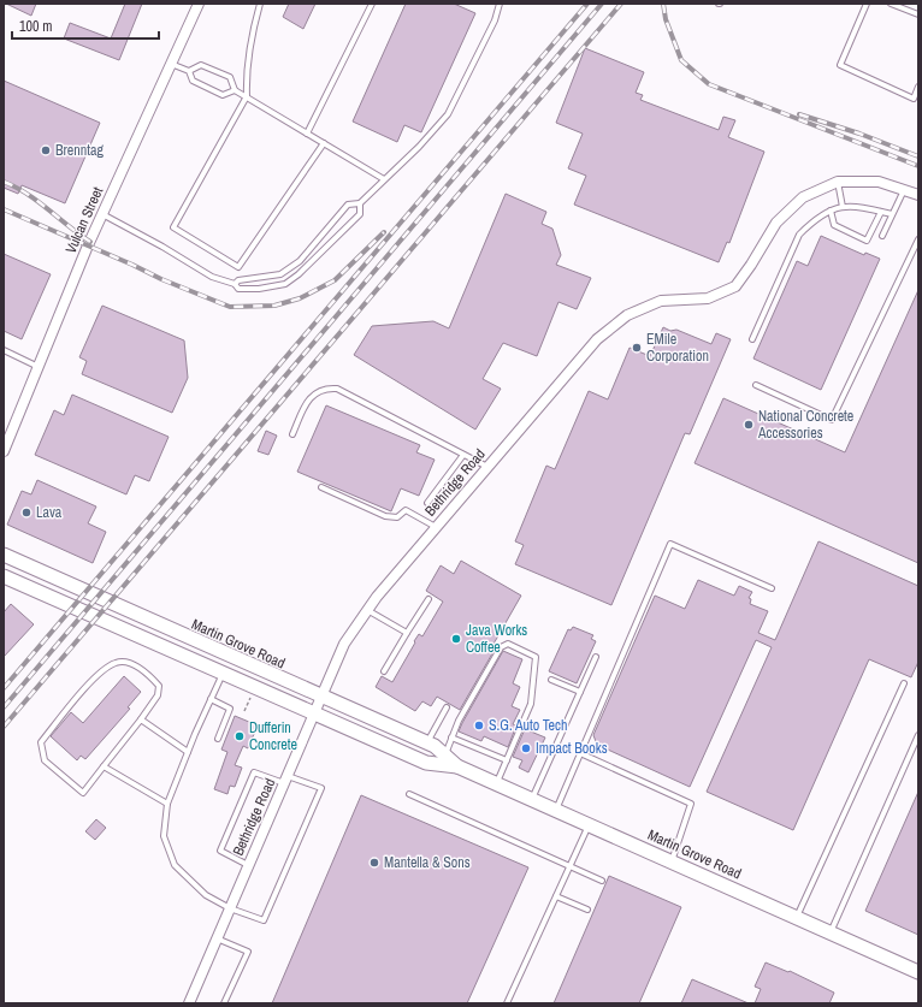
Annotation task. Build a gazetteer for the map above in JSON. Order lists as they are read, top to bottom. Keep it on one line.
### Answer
{"streets":{"main road":["Martin Grove Road"],"street":["Vulcan Street","Bethridge Road"]},"crossings":[["Bethridge Road","Martin Grove Road"]],"places":["Brenntag","EMile Corporation","National Concrete Accessories","Lava","Java Works Coffee","S.G. Auto Tech","Dufferin Concrete","Impact Books","Mantella & Sons"],"scale_bar":"100 m"}
